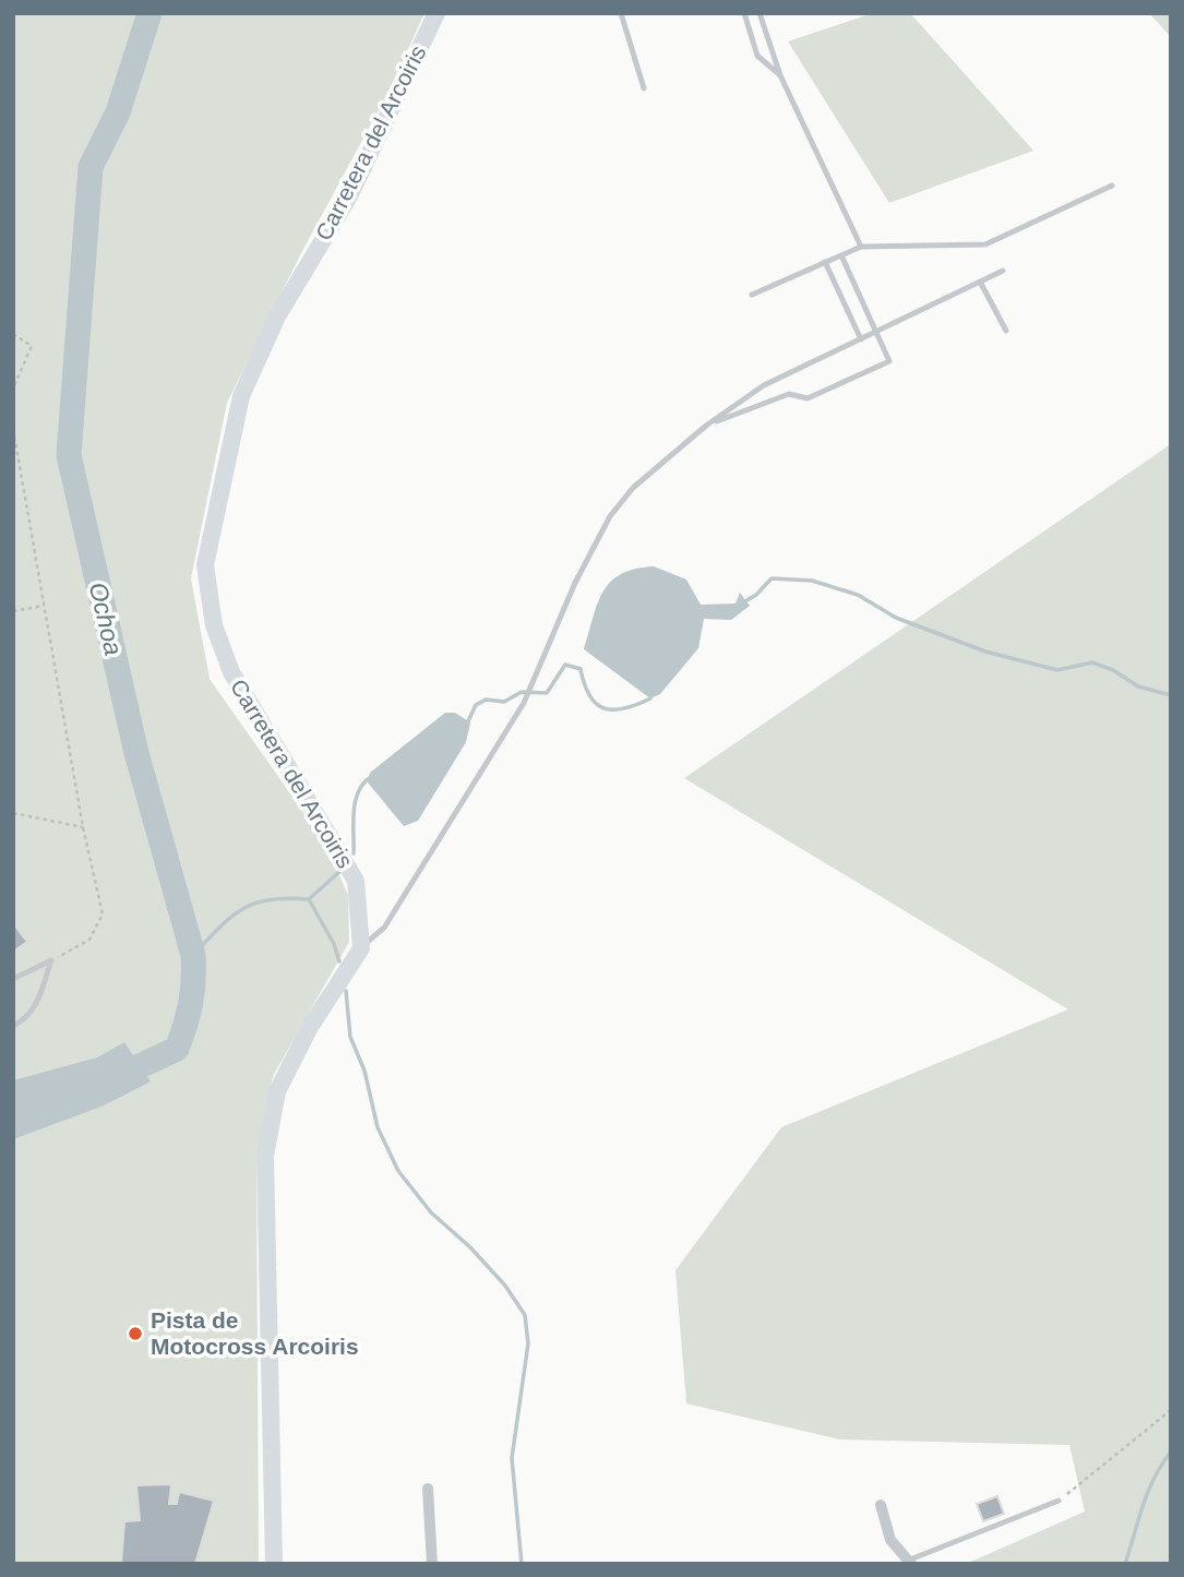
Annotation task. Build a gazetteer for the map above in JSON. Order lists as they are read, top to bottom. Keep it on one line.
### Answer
{"streets":{"street":["Carretera del Arcoiris"]},"water":["Ochoa"],"places":["Pista de Motocross Arcoiris"]}
